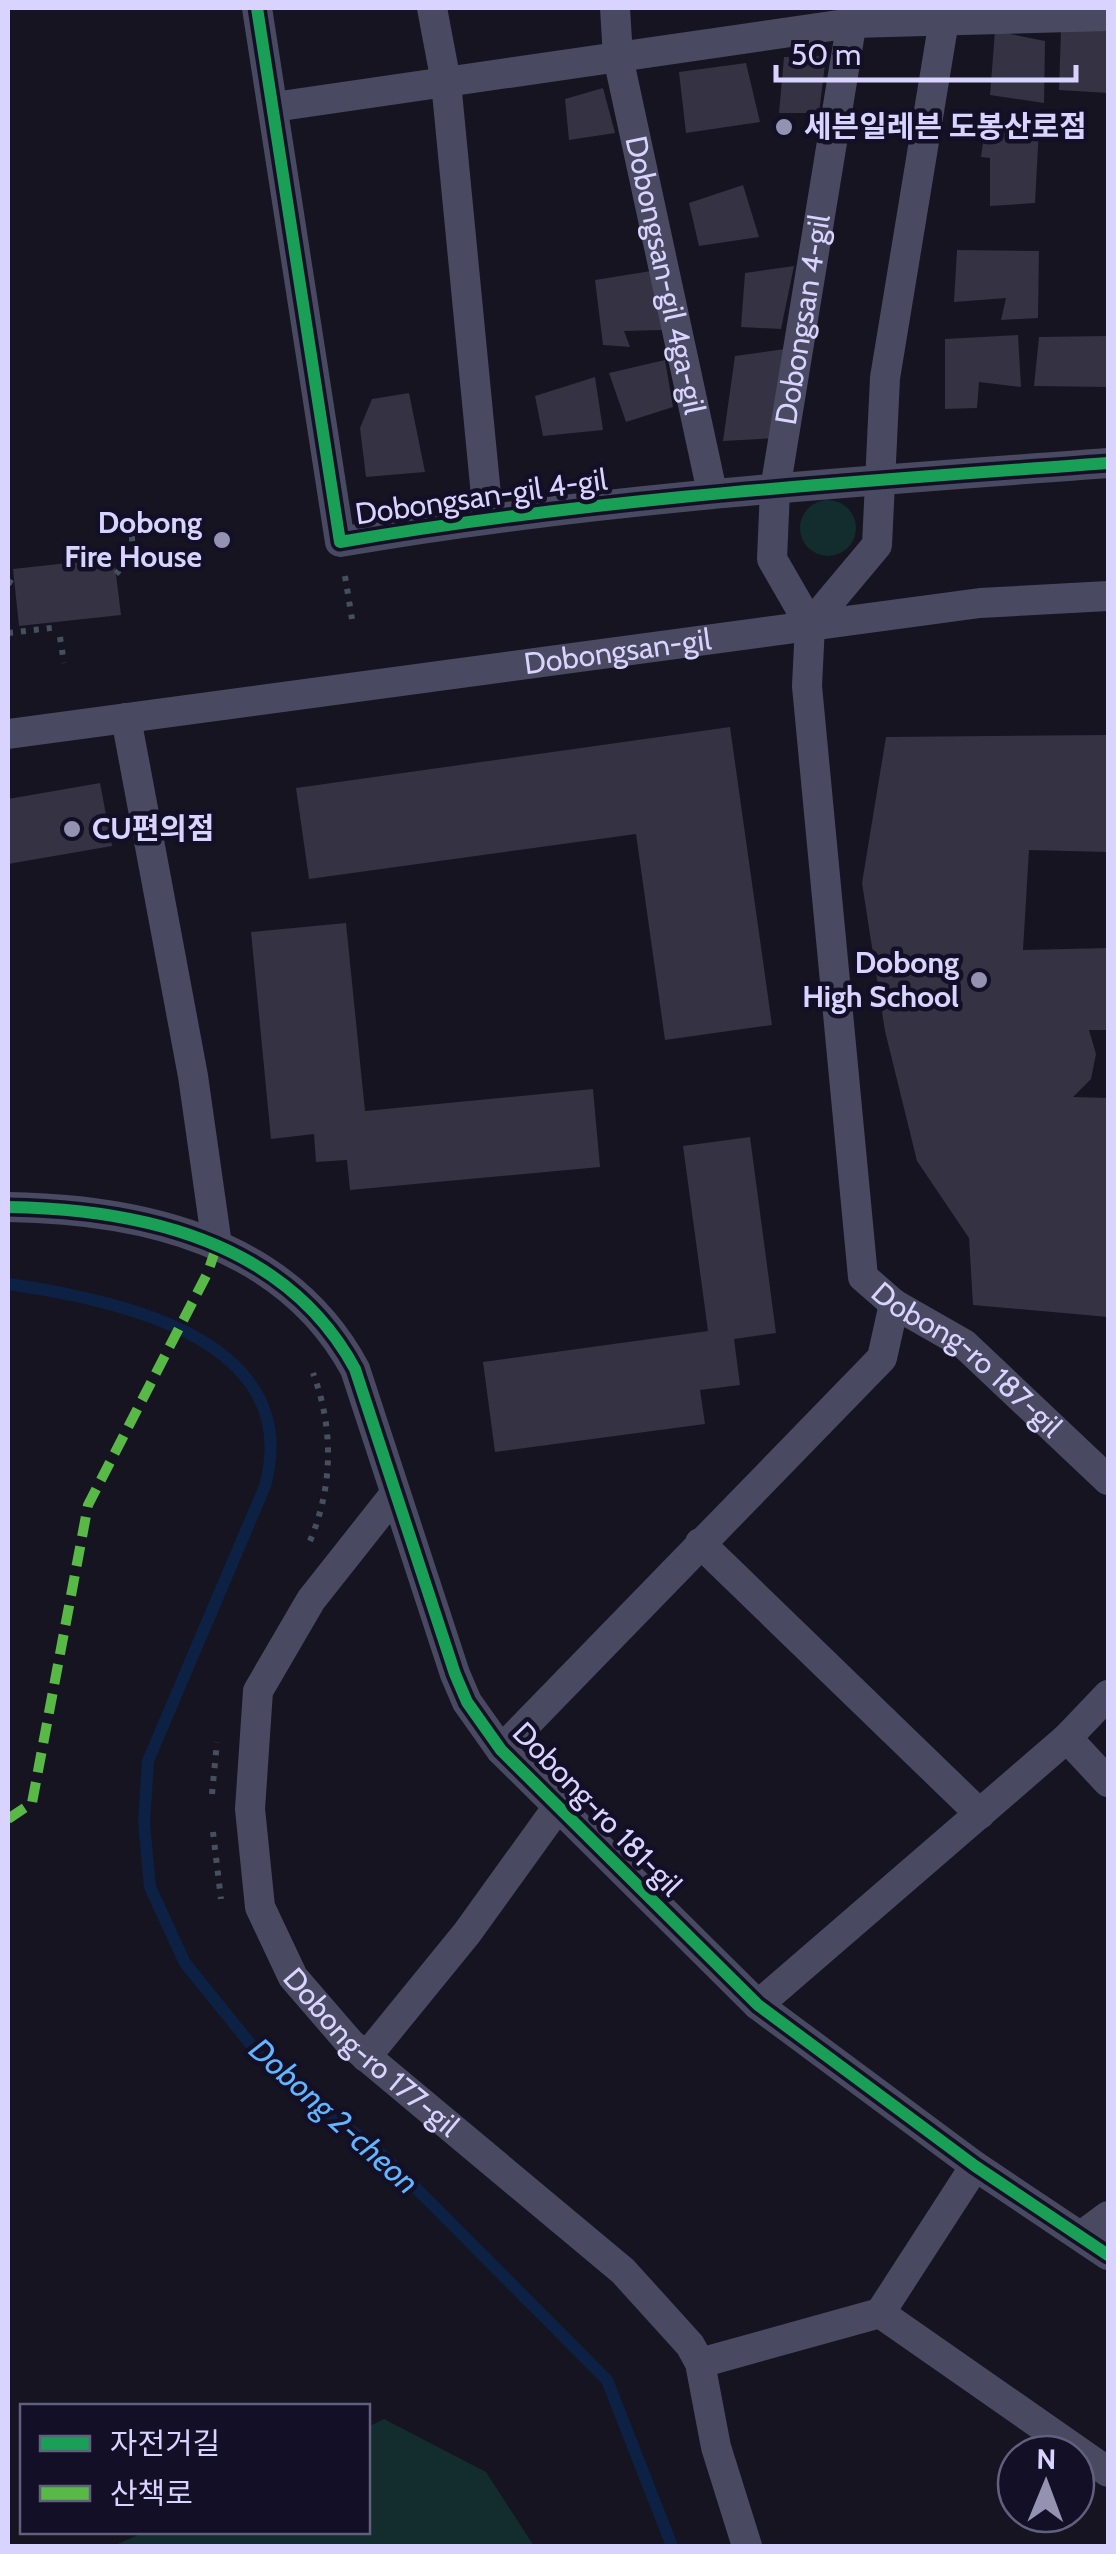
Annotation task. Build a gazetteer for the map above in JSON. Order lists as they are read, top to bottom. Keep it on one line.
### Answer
{"streets":{"street":["Dobongsan-gil 4ga-gil","Dobongsan 4-gil","Dobongsan-gil 4-gil","Dobongsan-gil","Dobong-ro 187-gil","Dobong-ro 181-gil","Dobong-ro 177-gil"]},"crossings":[["Dobongsan-gil 4ga-gil","Dobongsan-gil 4-gil"],["Dobongsan 4-gil","Dobongsan-gil 4-gil"],["Dobongsan 4-gil","Dobongsan-gil"],["Dobongsan 4-gil","Dobong-ro 187-gil"],["Dobongsan-gil","Dobong-ro 187-gil"],["Dobong-ro 187-gil","Dobong-ro 181-gil"],["Dobong-ro 181-gil","Dobong-ro 177-gil"]],"water":["Dobong 2-cheon"],"places":["세븐일레븐 도봉산로점","Dobong Fire House","CU편의점","Dobong High School"],"legend":["자전거길","산책로"],"scale_bar":"50 m","north":"top"}
